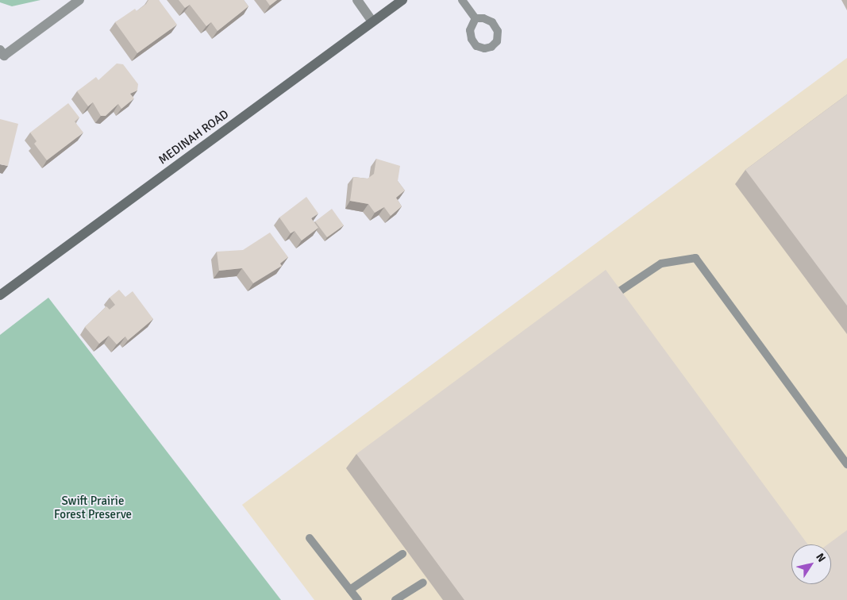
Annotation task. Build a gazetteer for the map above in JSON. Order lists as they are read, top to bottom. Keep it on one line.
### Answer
{"streets":{"street":["MEDINAH ROAD"]},"parks":["Swift Prairie Forest Preserve"],"north":"top right"}
